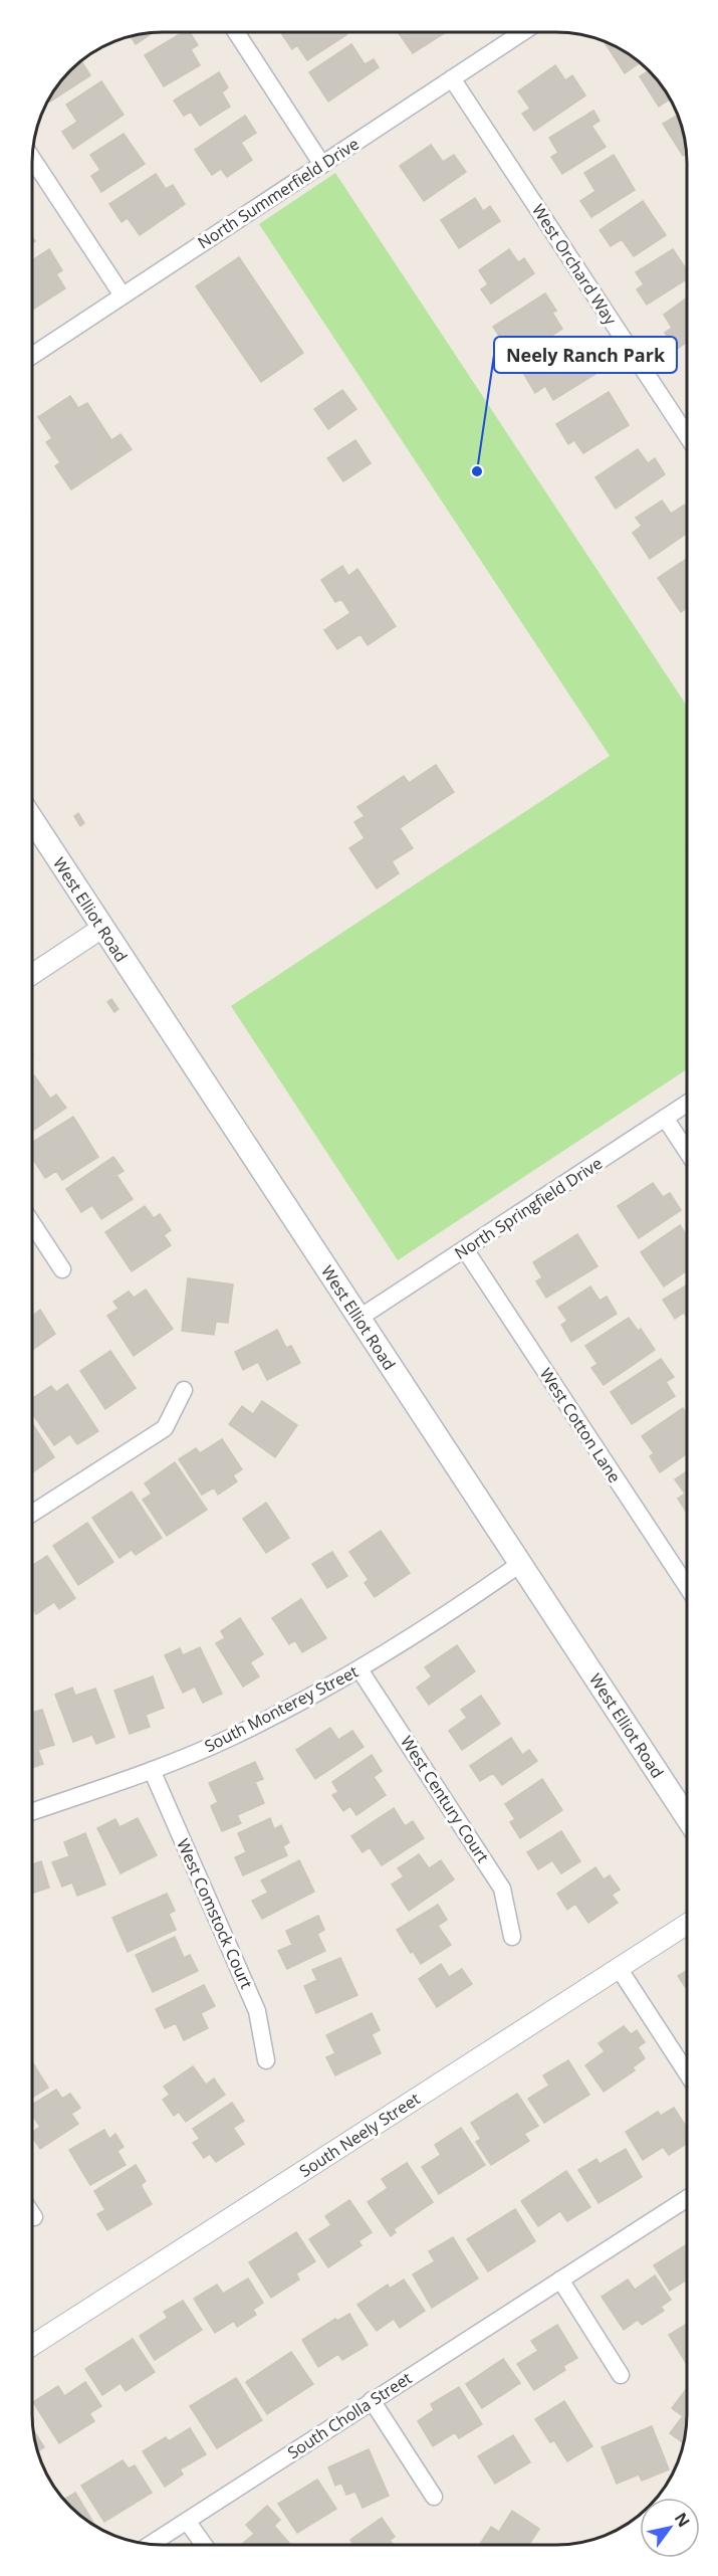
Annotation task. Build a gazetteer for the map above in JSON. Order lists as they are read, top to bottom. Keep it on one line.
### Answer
{"streets":{"main road":["West Elliot Road"],"street":["North Summerfield Drive","West Orchard Way","North Springfield Drive","West Cotton Lane","South Monterey Street","West Century Court","West Comstock Court","South Neely Street","South Cholla Street"]},"crossings":[["North Summerfield Drive","West Orchard Way"],["West Elliot Road","North Springfield Drive"],["West Elliot Road","South Monterey Street"],["North Springfield Drive","West Cotton Lane"],["South Monterey Street","West Century Court"],["South Monterey Street","West Comstock Court"]],"places":["Neely Ranch Park"],"north":"top right"}
